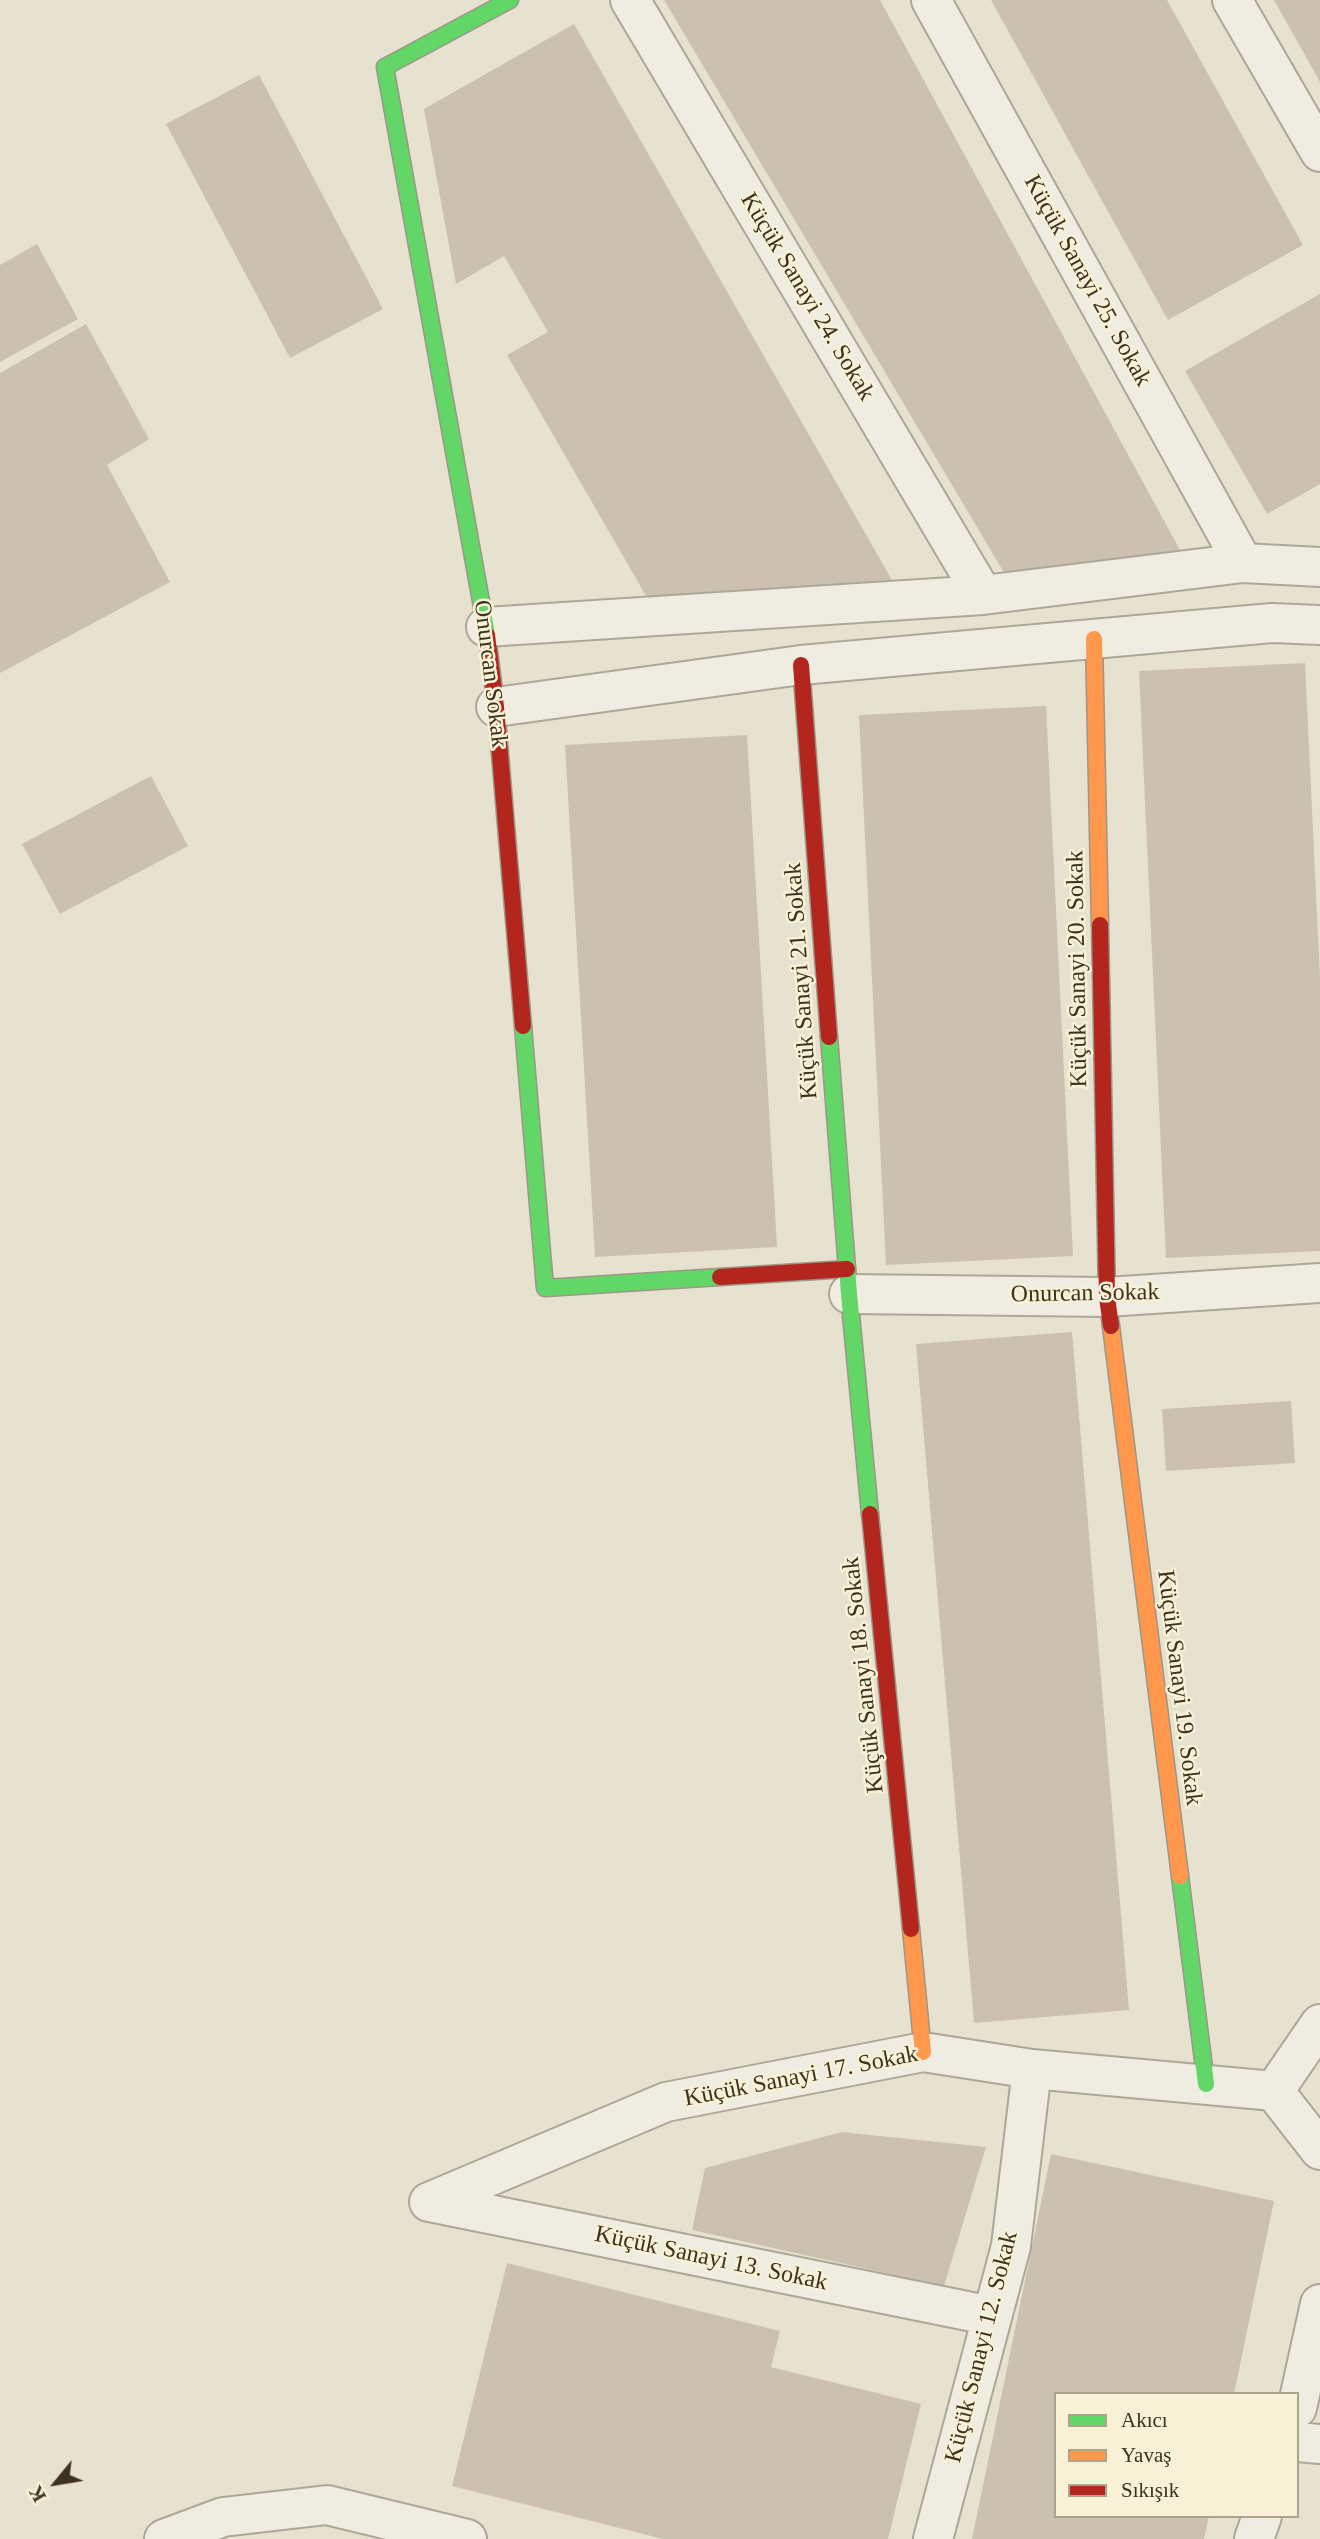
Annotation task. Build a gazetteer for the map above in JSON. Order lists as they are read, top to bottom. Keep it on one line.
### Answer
{"streets":{"street":["Küçük Sanayi 25. Sokak","Küçük Sanayi 24. Sokak","Onurcan Sokak","Küçük Sanayi 20. Sokak","Küçük Sanayi 21. Sokak","Küçük Sanayi 18. Sokak","Küçük Sanayi 19. Sokak","Küçük Sanayi 17. Sokak","Küçük Sanayi 13. Sokak","Küçük Sanayi 12. Sokak"]},"crossings":[["Onurcan Sokak","Küçük Sanayi 20. Sokak"],["Onurcan Sokak","Küçük Sanayi 21. Sokak"],["Onurcan Sokak","Küçük Sanayi 18. Sokak"],["Onurcan Sokak","Küçük Sanayi 19. Sokak"],["Küçük Sanayi 20. Sokak","Küçük Sanayi 19. Sokak"],["Küçük Sanayi 21. Sokak","Küçük Sanayi 18. Sokak"],["Küçük Sanayi 18. Sokak","Küçük Sanayi 17. Sokak"],["Küçük Sanayi 19. Sokak","Küçük Sanayi 17. Sokak"],["Küçük Sanayi 17. Sokak","Küçük Sanayi 13. Sokak"],["Küçük Sanayi 17. Sokak","Küçük Sanayi 12. Sokak"],["Küçük Sanayi 13. Sokak","Küçük Sanayi 12. Sokak"]],"legend":["Akıcı","Yavaş","Sıkışık"],"north":"bottom left"}
